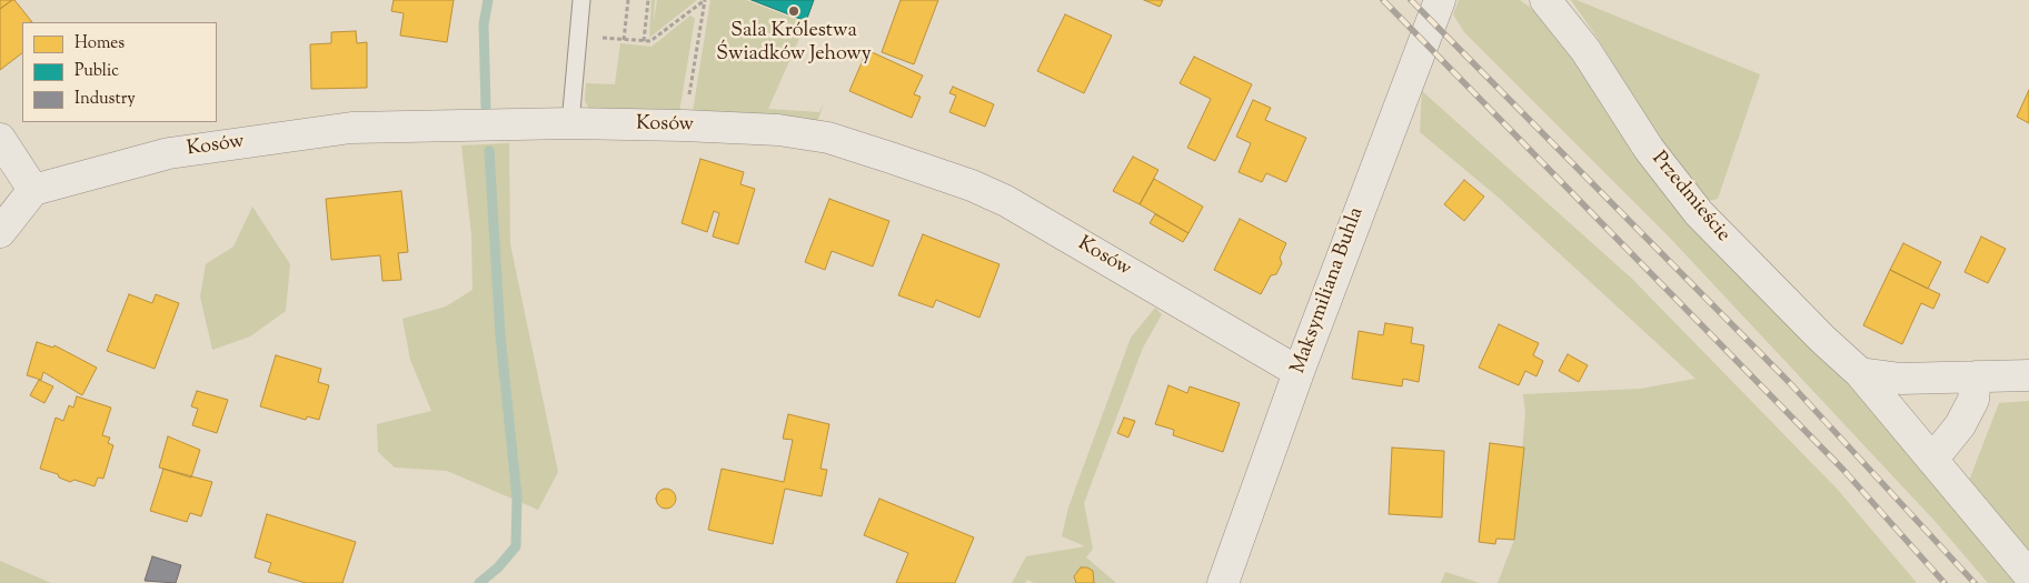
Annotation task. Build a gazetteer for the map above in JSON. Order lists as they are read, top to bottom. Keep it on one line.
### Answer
{"streets":{"street":["Kosów","Przedmieście","Maksymiliana Buhla"]},"crossings":[["Kosów","Maksymiliana Buhla"]],"places":["Sala Królestwa Świadków Jehowy"],"legend":["Homes","Public","Industry"]}
